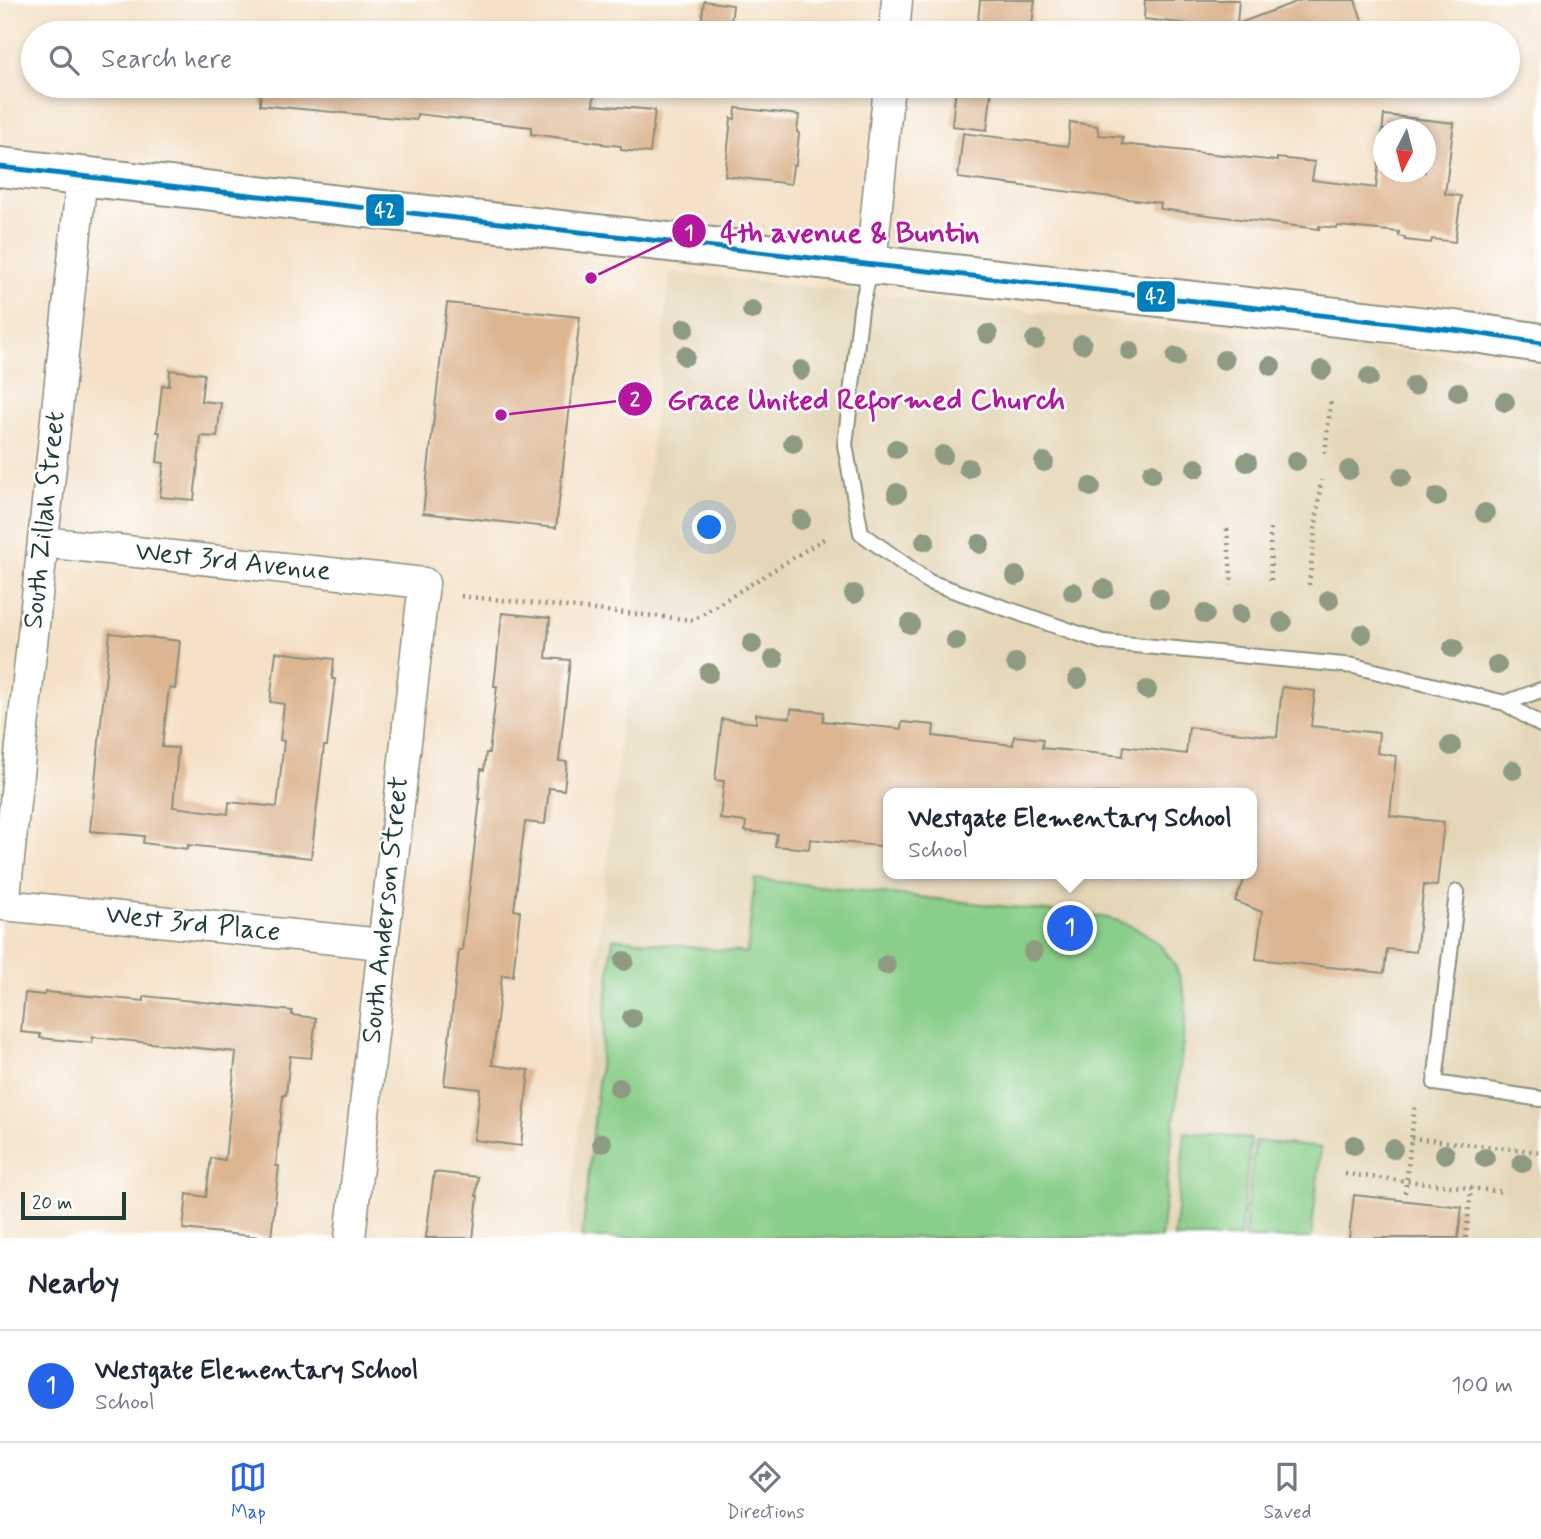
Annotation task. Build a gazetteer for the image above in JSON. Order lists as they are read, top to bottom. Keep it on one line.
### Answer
{"streets":{"street":["South Zillah Street","West 3rd Avenue","South Anderson Street","West 3rd Place"]},"crossings":[["South Zillah Street","West 3rd Avenue"],["South Zillah Street","West 3rd Place"],["West 3rd Avenue","South Anderson Street"],["South Anderson Street","West 3rd Place"]],"places":["4th avenue & Buntin","Grace United Reformed Church"],"lines":["transit line 42"],"scale_bar":"20 m","north":"bottom","page":{"search":"Search here","popup":["Westgate Elementary School","School"],"pins":"1","scale":"20 m","heading":"Nearby","list":[{"mark":"1","name":"Westgate Elementary School","note":"School","value":"100 m"}],"nav":["Map","Directions","Saved"]}}
